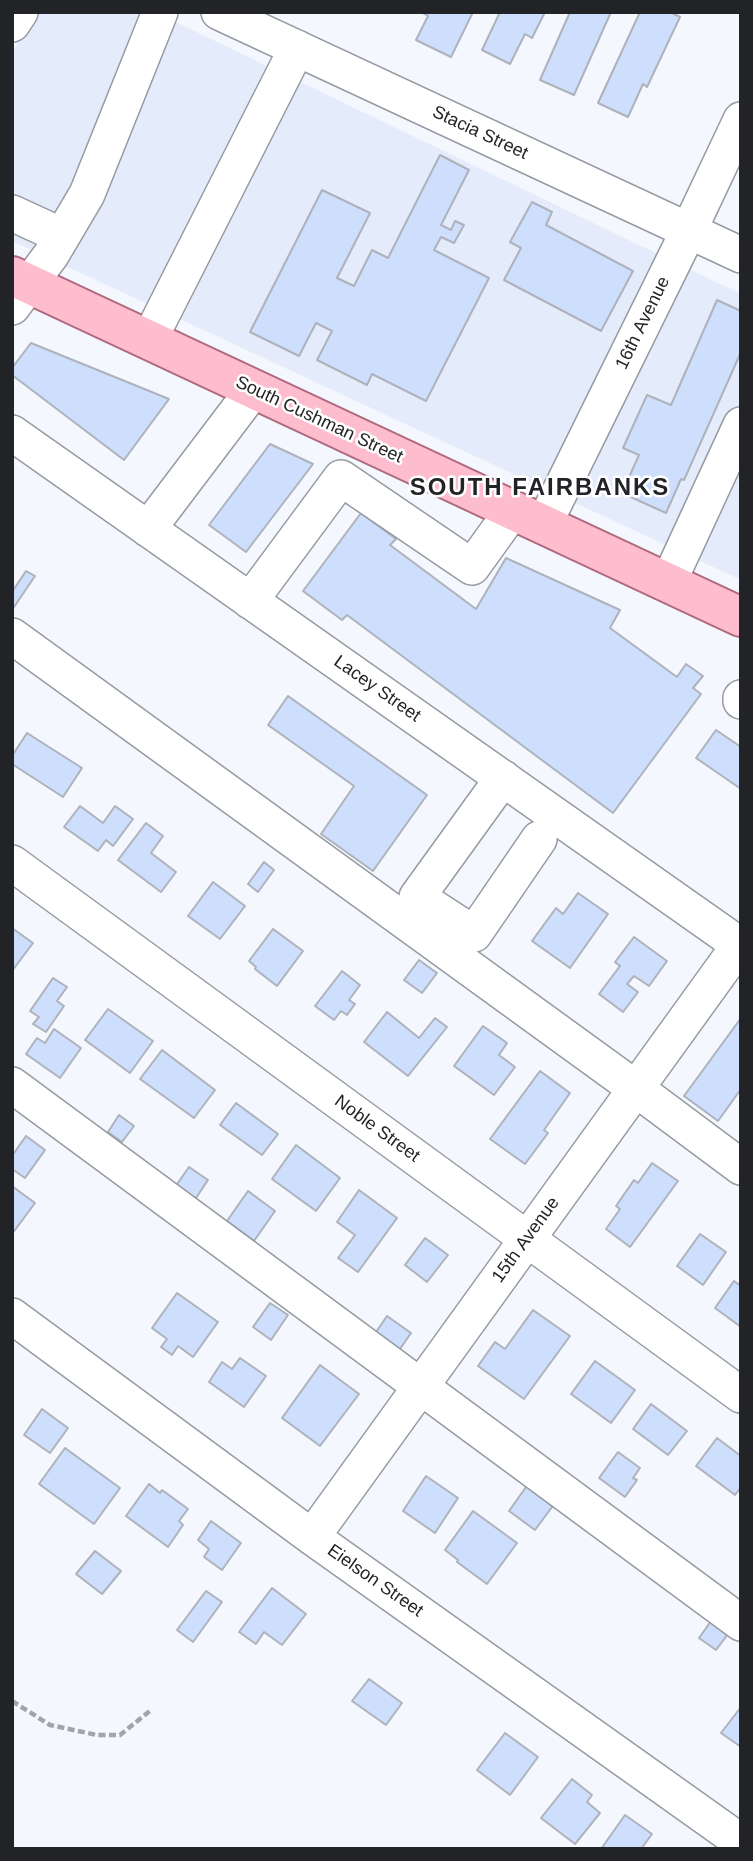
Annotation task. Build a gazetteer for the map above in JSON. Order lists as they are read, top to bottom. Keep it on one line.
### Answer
{"streets":{"main road":["South Cushman Street"],"street":["Stacia Street","16th Avenue","Lacey Street","Noble Street","15th Avenue","Eielson Street"]},"crossings":[["Stacia Street","16th Avenue"],["16th Avenue","South Cushman Street"],["16th Avenue","Lacey Street"],["Lacey Street","15th Avenue"],["Noble Street","15th Avenue"],["15th Avenue","Eielson Street"]],"districts":["SOUTH FAIRBANKS"]}
